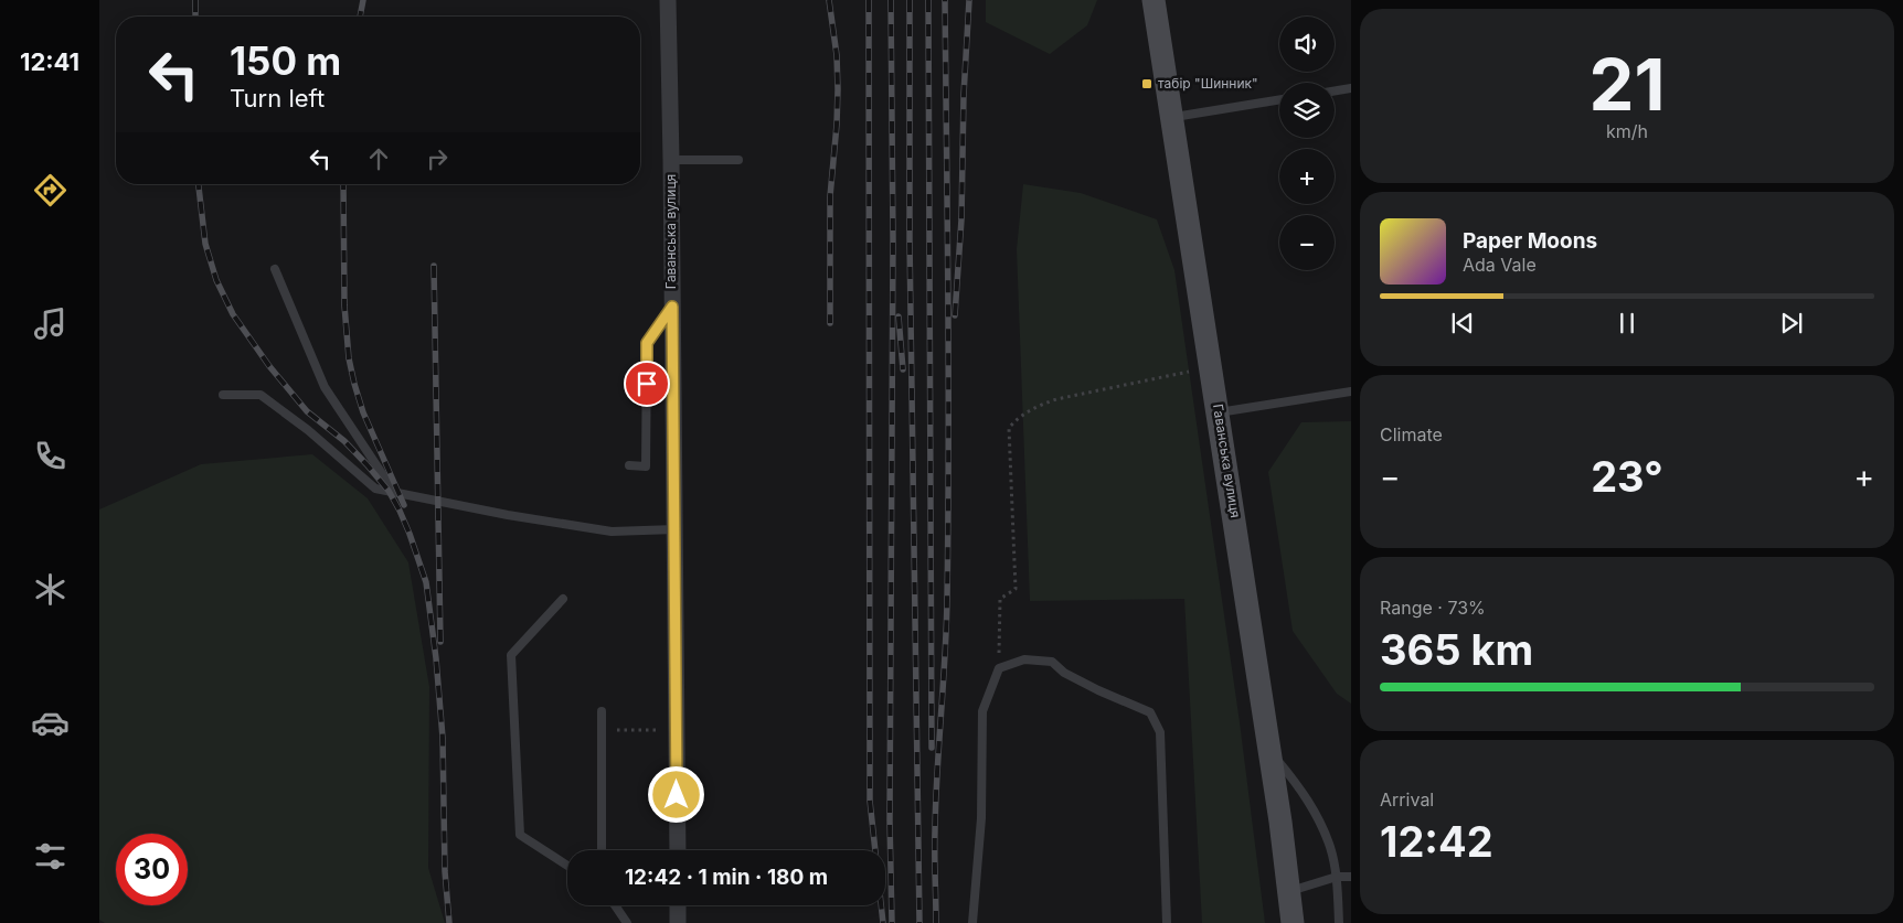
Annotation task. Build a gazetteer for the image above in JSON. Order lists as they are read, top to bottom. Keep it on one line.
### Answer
{"streets":{"main road":["Гаванська вулиця"]},"places":{"transit":["табір \"Шинник\""]},"page":{"tabs":"12:41","tile":[["21","km/h"],"Climate",["Range · 73%","365 km"],["Arrival","12:42"]],"map_buttons":["+","−"],"turn":["150 m","Turn left"],"song":["Paper Moons","Ada Vale"],"heat":["−","23°","+"],"limit":"30","trip":"12:42 · 1 min · 180 m"}}
